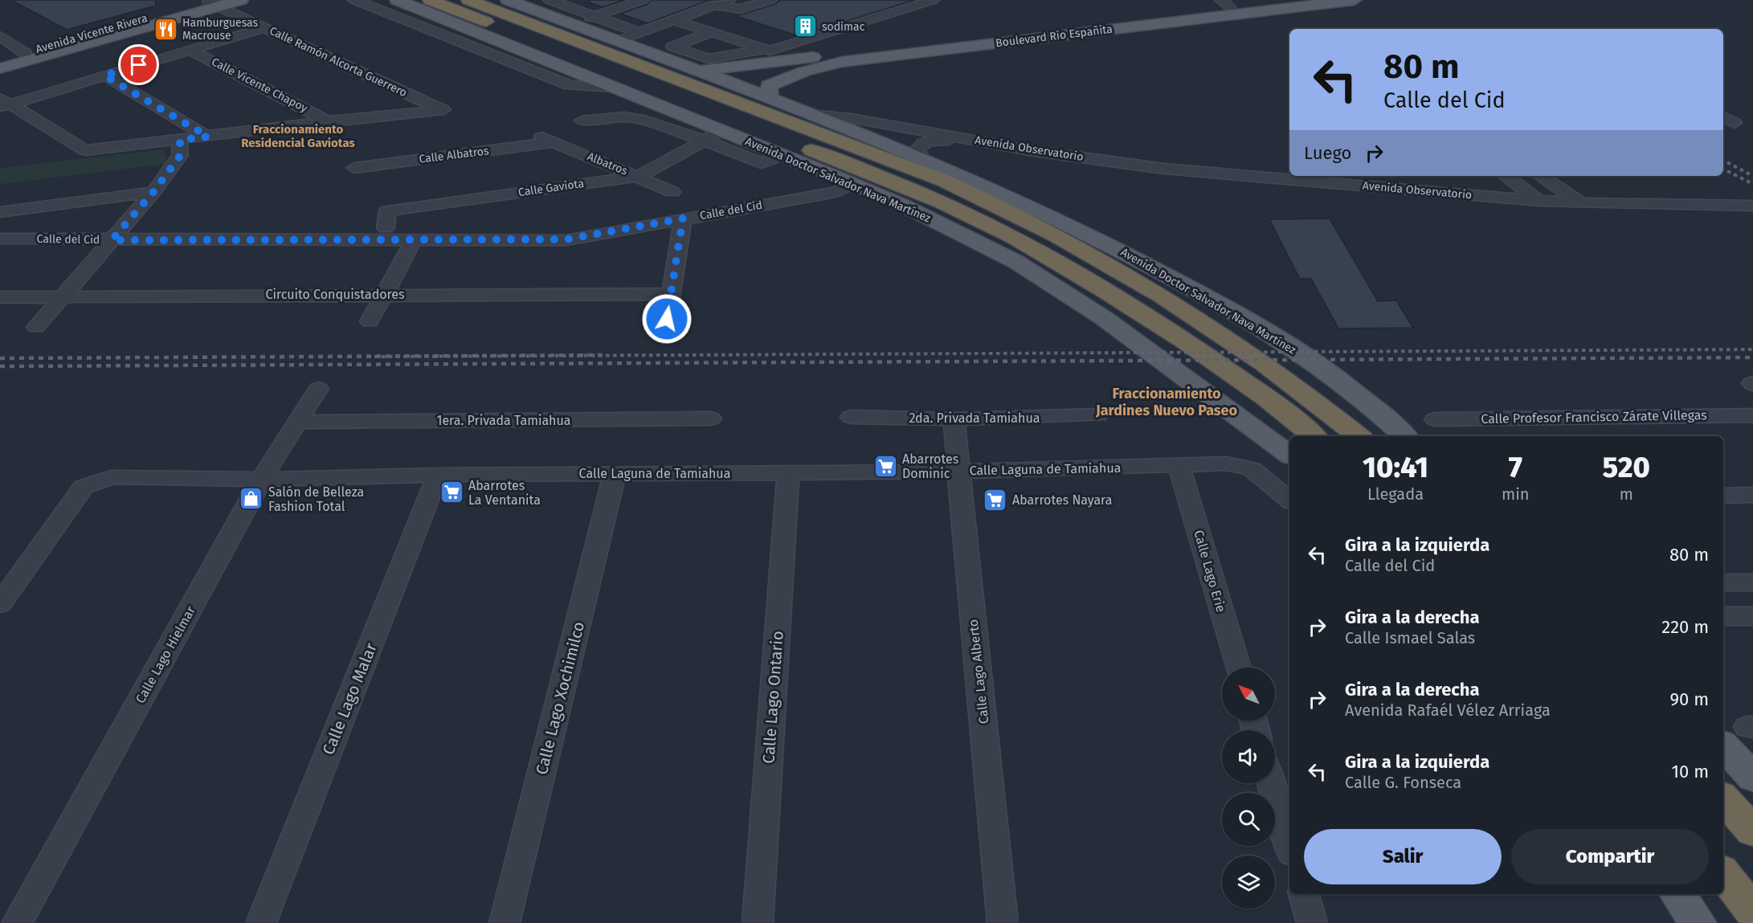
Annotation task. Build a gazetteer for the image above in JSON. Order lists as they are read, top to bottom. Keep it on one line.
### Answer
{"streets":{"highway":["Avenida Doctor Salvador Nava Martínez"],"main road":["Avenida Vicente Rivera","Boulevard Río Españita"],"street":["Calle Ramón Alcorta Guerrero","Calle Vicente Chapoy","Avenida Observatorio","Calle Albatros","Albatros","Calle Gaviota","Calle del Cid","Circuito Conquistadores","Calle Profesor Francisco Zárate Villegas","2da. Privada Tamiahua","1era. Privada Tamiahua","Calle Laguna de Tamiahua","Calle Lago Erie","Calle Lago Hielmar","Calle Lago Alberto","Calle Lago Ontario","Calle Lago Xochimilco","Calle Lago Malar"]},"crossings":[["Avenida Vicente Rivera","Calle Ramón Alcorta Guerrero"],["Boulevard Río Españita","Avenida Doctor Salvador Nava Martínez"],["Calle Ramón Alcorta Guerrero","Calle Vicente Chapoy"],["Avenida Observatorio","Avenida Doctor Salvador Nava Martínez"],["Calle Albatros","Albatros"],["Albatros","Calle Gaviota"],["Avenida Doctor Salvador Nava Martínez","Calle Gaviota"],["Avenida Doctor Salvador Nava Martínez","Calle del Cid"],["2da. Privada Tamiahua","Calle Lago Alberto"],["1era. Privada Tamiahua","Calle Lago Hielmar"],["Calle Laguna de Tamiahua","Calle Lago Erie"],["Calle Laguna de Tamiahua","Calle Lago Hielmar"],["Calle Laguna de Tamiahua","Calle Lago Alberto"],["Calle Laguna de Tamiahua","Calle Lago Ontario"],["Calle Laguna de Tamiahua","Calle Lago Xochimilco"],["Calle Laguna de Tamiahua","Calle Lago Malar"]],"districts":["Fraccionamiento Residencial Gaviotas","Fraccionamiento Jardines Nuevo Paseo"],"places":{"building":["sodimac"],"restaurant":["Hamburguesas Macrouse"],"supermarket":["Abarrotes Dominic","Abarrotes La Ventanita","Abarrotes Nayara"],"shop":["Salón de Belleza Fashion Total"]},"north":"top left","page":{"turn":["80 m","Calle del Cid"],"then":"Luego","eta":["10:41","Llegada","7","min","520","m"],"list":[{"name":"Gira a la izquierda","note":"Calle del Cid","value":"80 m"},{"name":"Gira a la derecha","note":"Calle Ismael Salas","value":"220 m"},{"name":"Gira a la derecha","note":"Avenida Rafaél Vélez Arriaga","value":"90 m"},{"name":"Gira a la izquierda","note":"Calle G. Fonseca","value":"10 m"}],"buttons":["Salir","Compartir"]}}
